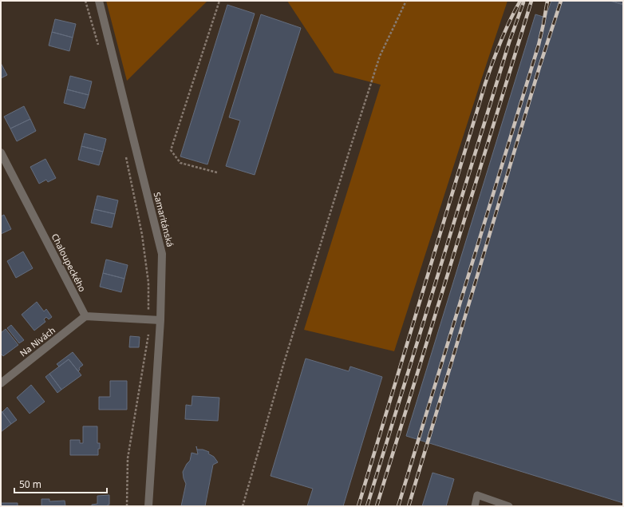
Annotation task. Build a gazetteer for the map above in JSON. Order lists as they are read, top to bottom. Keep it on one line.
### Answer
{"streets":{"street":["Samaritánská","Chaloupeckého","Na Nivách"]},"crossings":[["Chaloupeckého","Na Nivách"]],"scale_bar":"50 m"}
